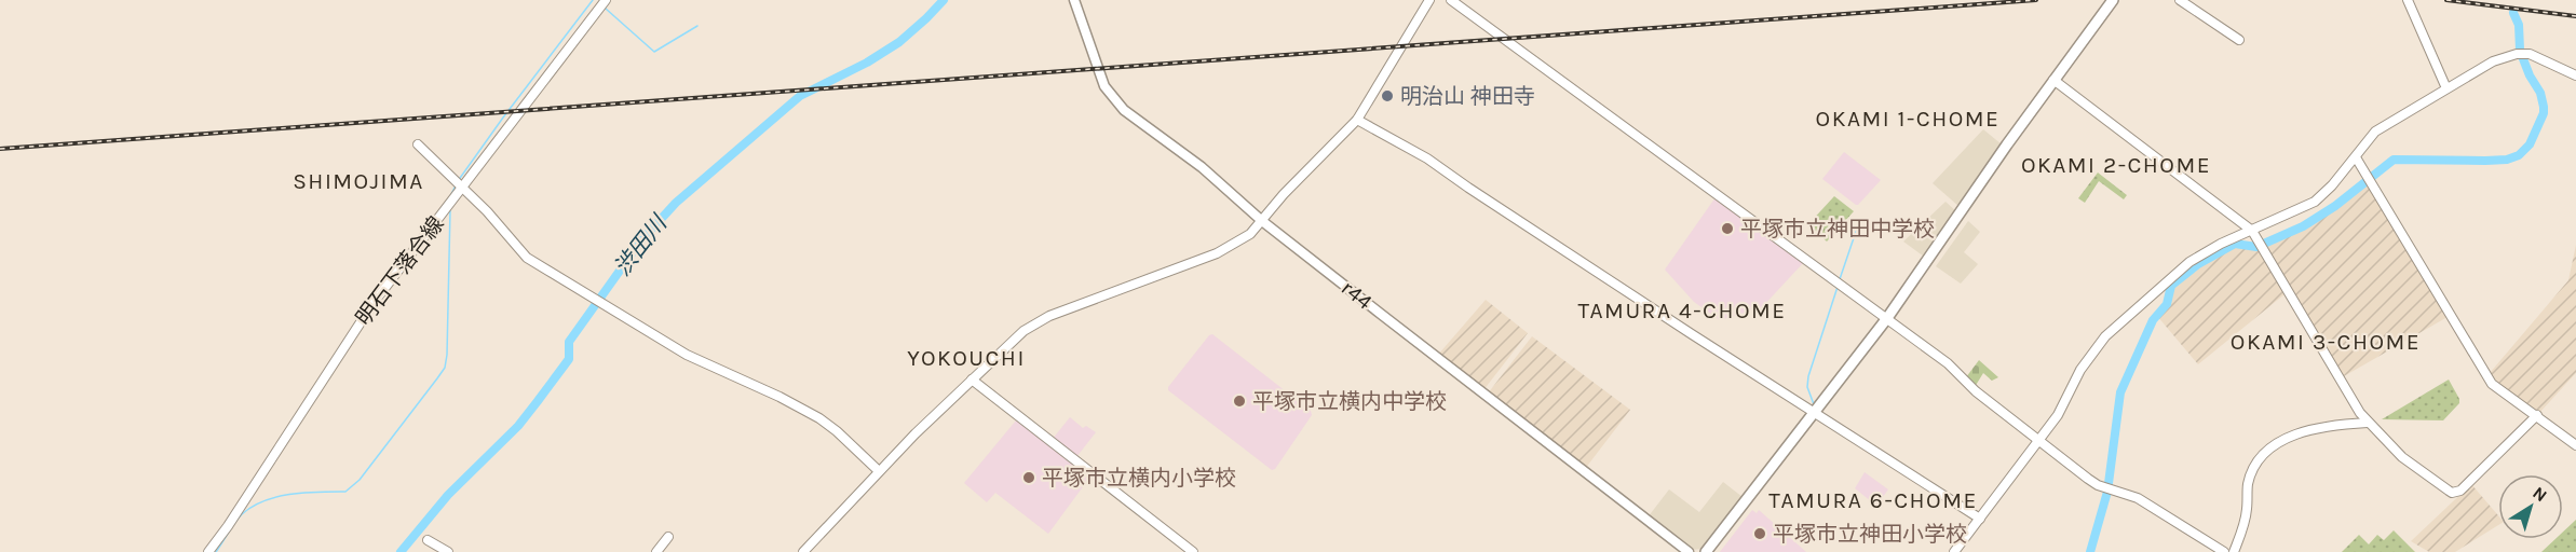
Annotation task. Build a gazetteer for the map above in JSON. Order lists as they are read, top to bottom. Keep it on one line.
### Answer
{"streets":{"main road":["r44"],"street":["明石下落合線"]},"districts":["OKAMI 1-CHOME","OKAMI 2-CHOME","SHIMOJIMA","TAMURA 4-CHOME","OKAMI 3-CHOME","YOKOUCHI","TAMURA 6-CHOME"],"water":["渋田川"],"places":["明治山 神田寺","平塚市立神田中学校","平塚市立横内中学校","平塚市立横内小学校","平塚市立神田小学校"],"north":"top right"}
